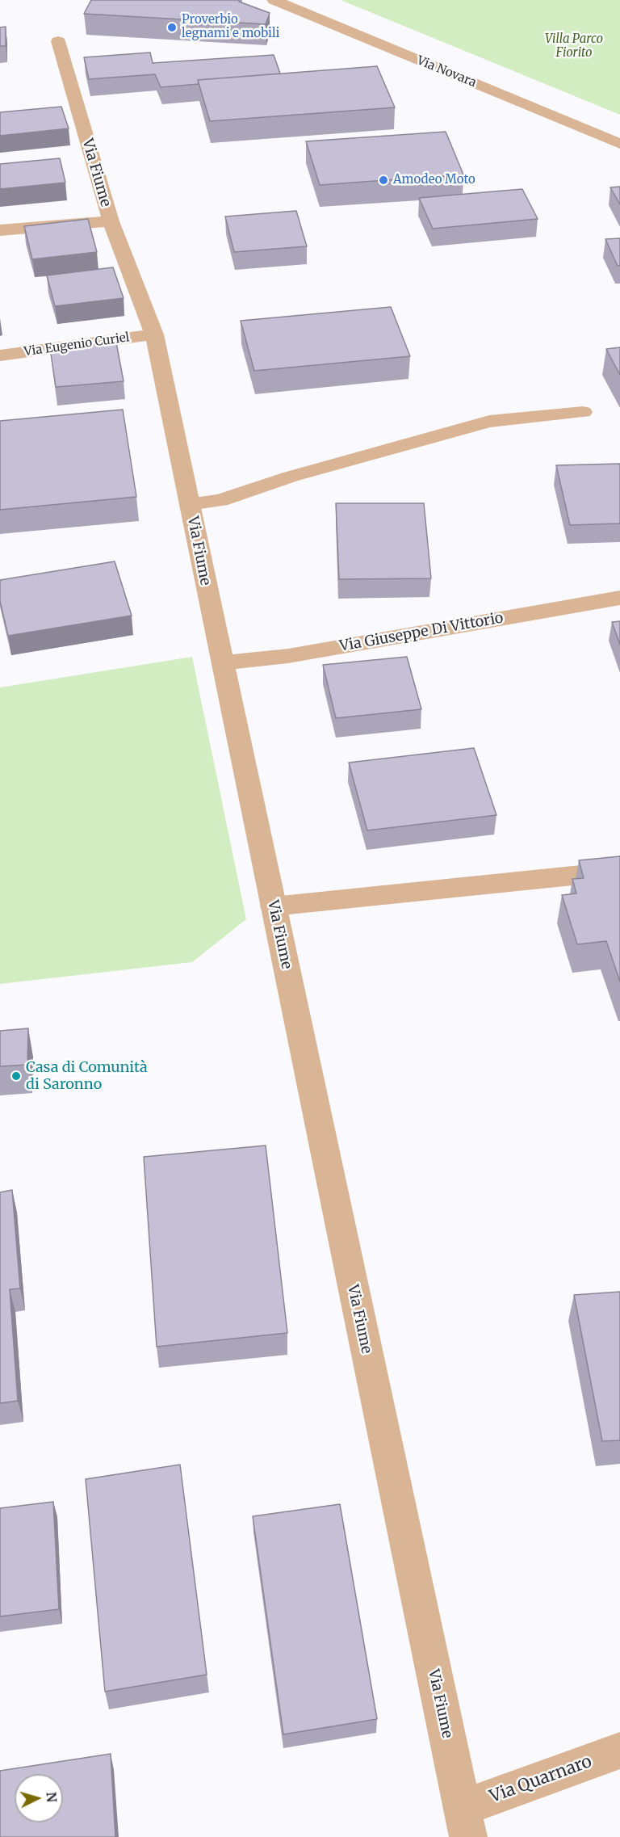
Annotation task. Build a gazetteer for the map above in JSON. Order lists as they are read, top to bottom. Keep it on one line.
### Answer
{"streets":{"street":["Via Novara","Via Fiume","Via Eugenio Curiel","Via Giuseppe Di Vittorio","Via Quarnaro"]},"crossings":[["Via Fiume","Via Eugenio Curiel"],["Via Fiume","Via Giuseppe Di Vittorio"],["Via Fiume","Via Quarnaro"]],"parks":["Villa Parco Fiorito"],"places":["Proverbio legnami e mobili","Amodeo Moto","Casa di Comunità di Saronno"],"north":"right"}
